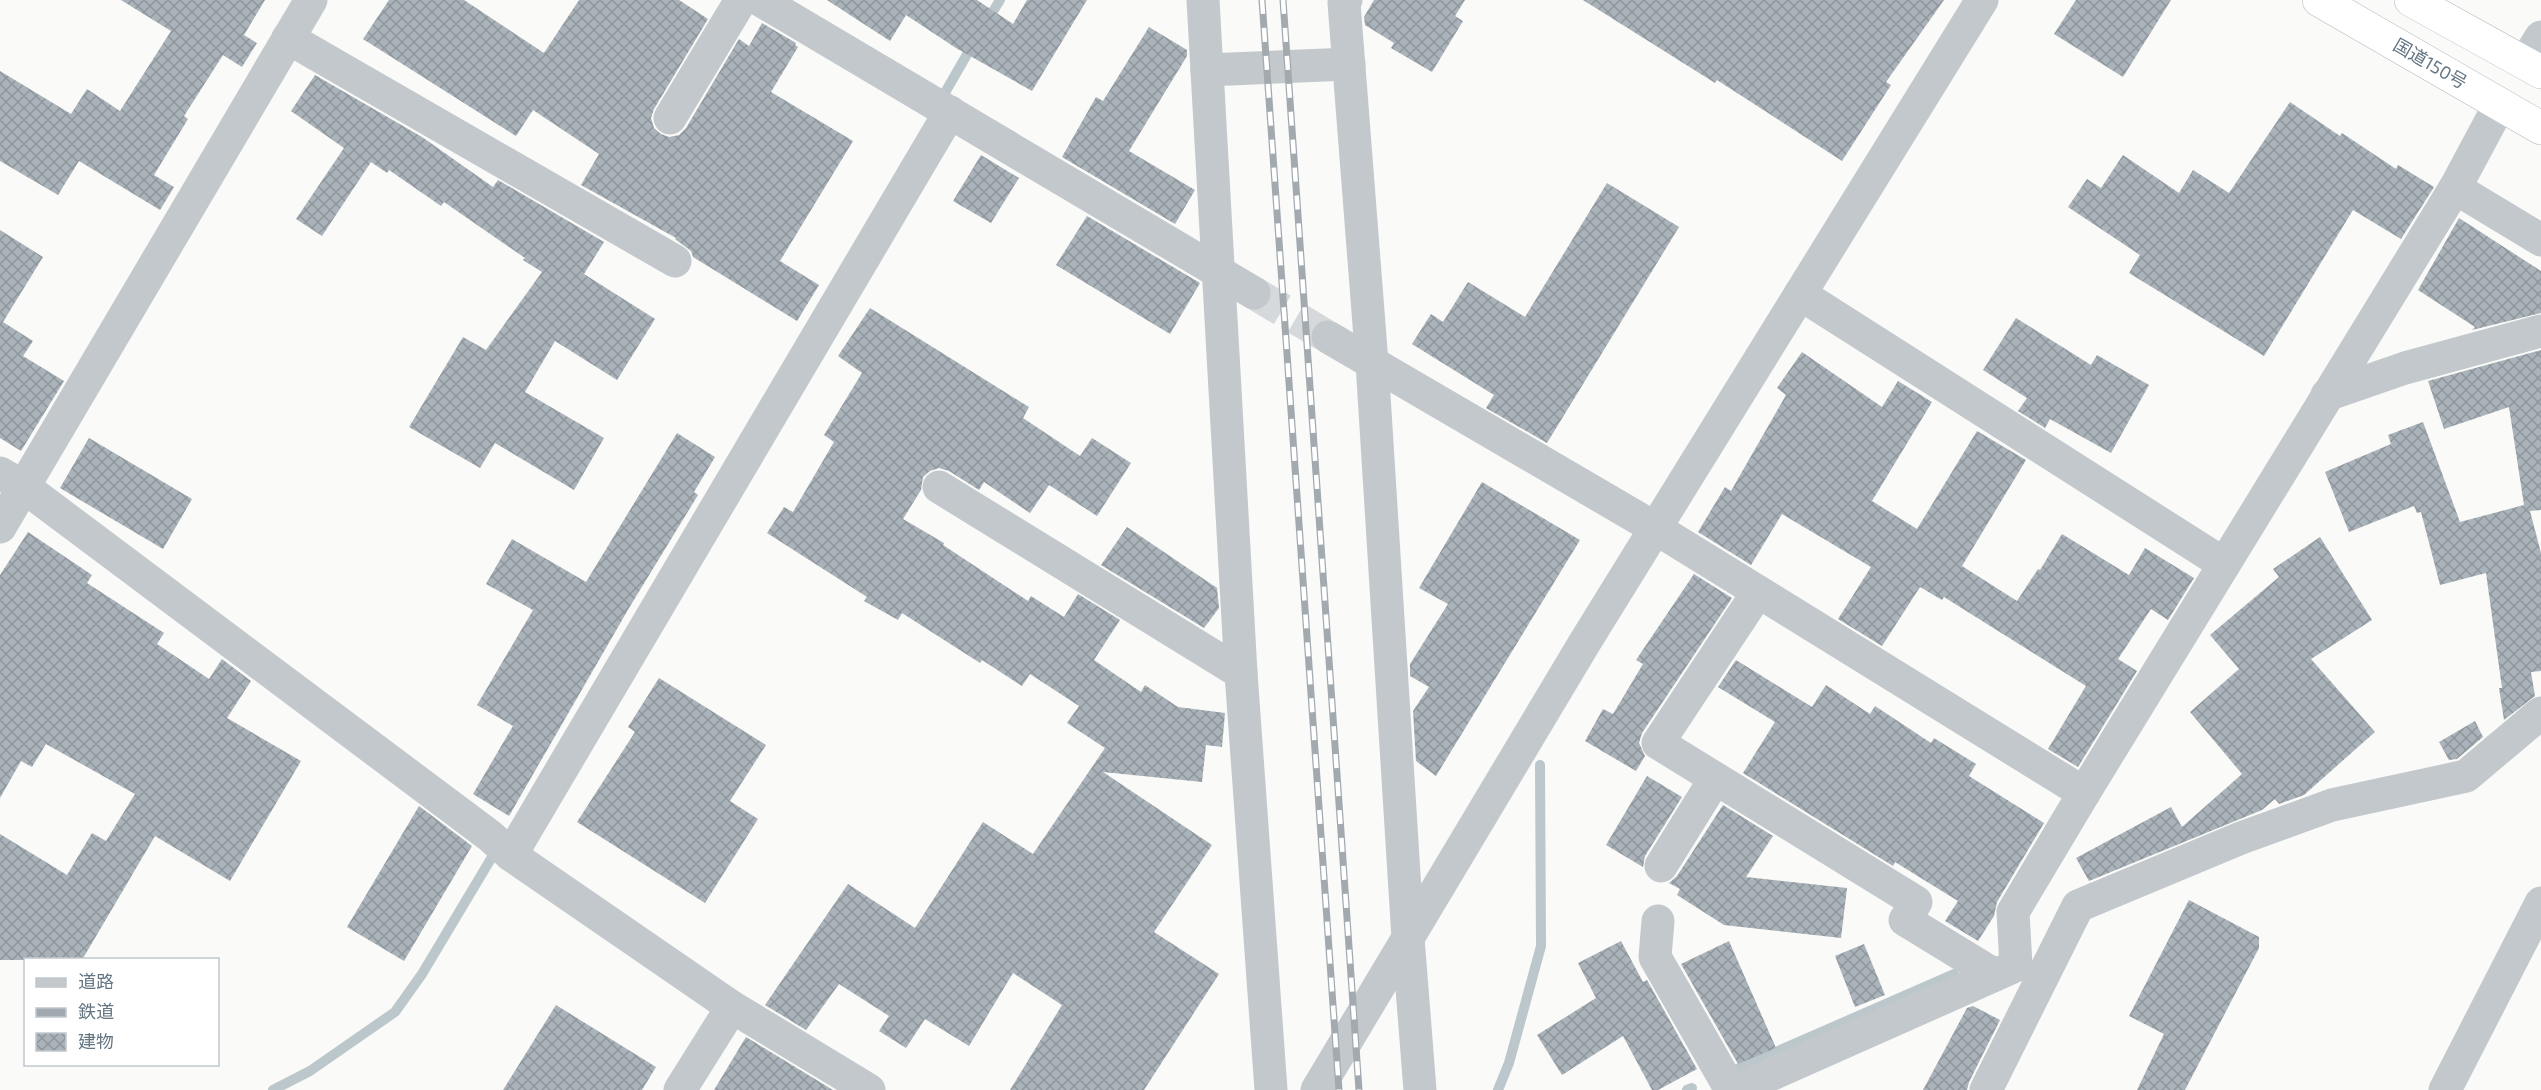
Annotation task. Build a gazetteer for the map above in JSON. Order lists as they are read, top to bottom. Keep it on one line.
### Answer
{"streets":{"highway":["国道150号"]},"legend":["道路","鉄道","建物"]}
